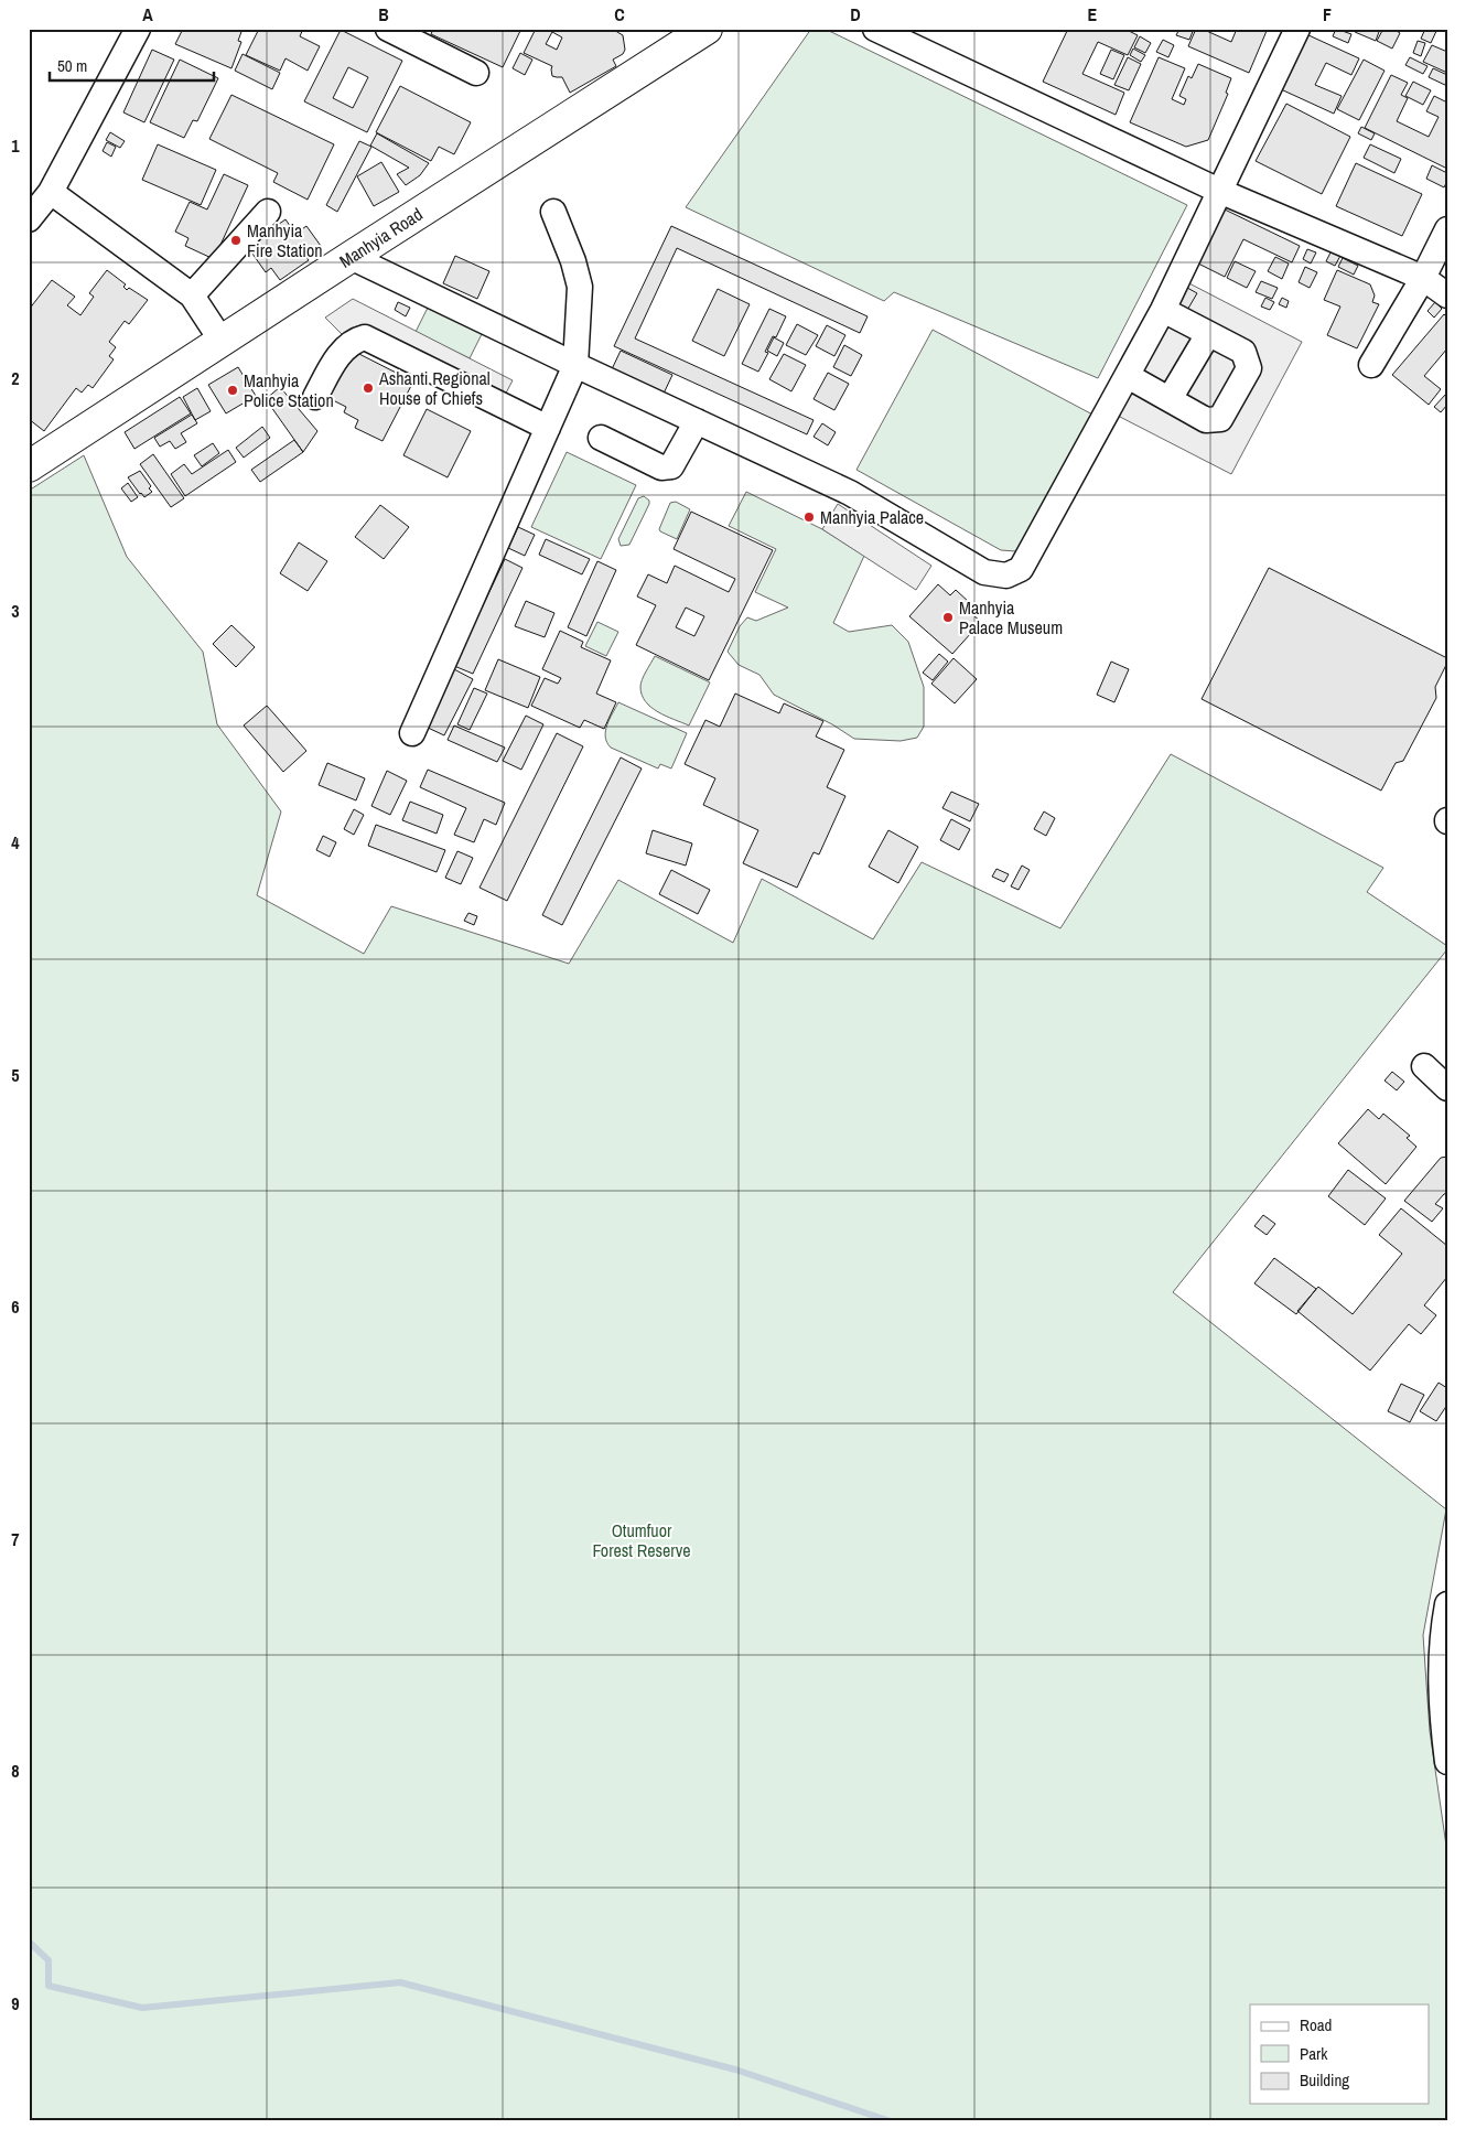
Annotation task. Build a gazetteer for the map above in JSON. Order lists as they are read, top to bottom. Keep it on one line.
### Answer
{"streets":{"main road":["Manhyia Road"]},"parks":["Otumfuor Forest Reserve"],"places":["Manhyia Fire Station","Ashanti Regional House of Chiefs","Manhyia Police Station","Manhyia Palace","Manhyia Palace Museum"],"legend":["Road","Park","Building"],"scale_bar":"50 m","grid":{"columns":["A","B","C","D","E","F"],"rows":["1","2","3","4","5","6","7","8","9"]}}
